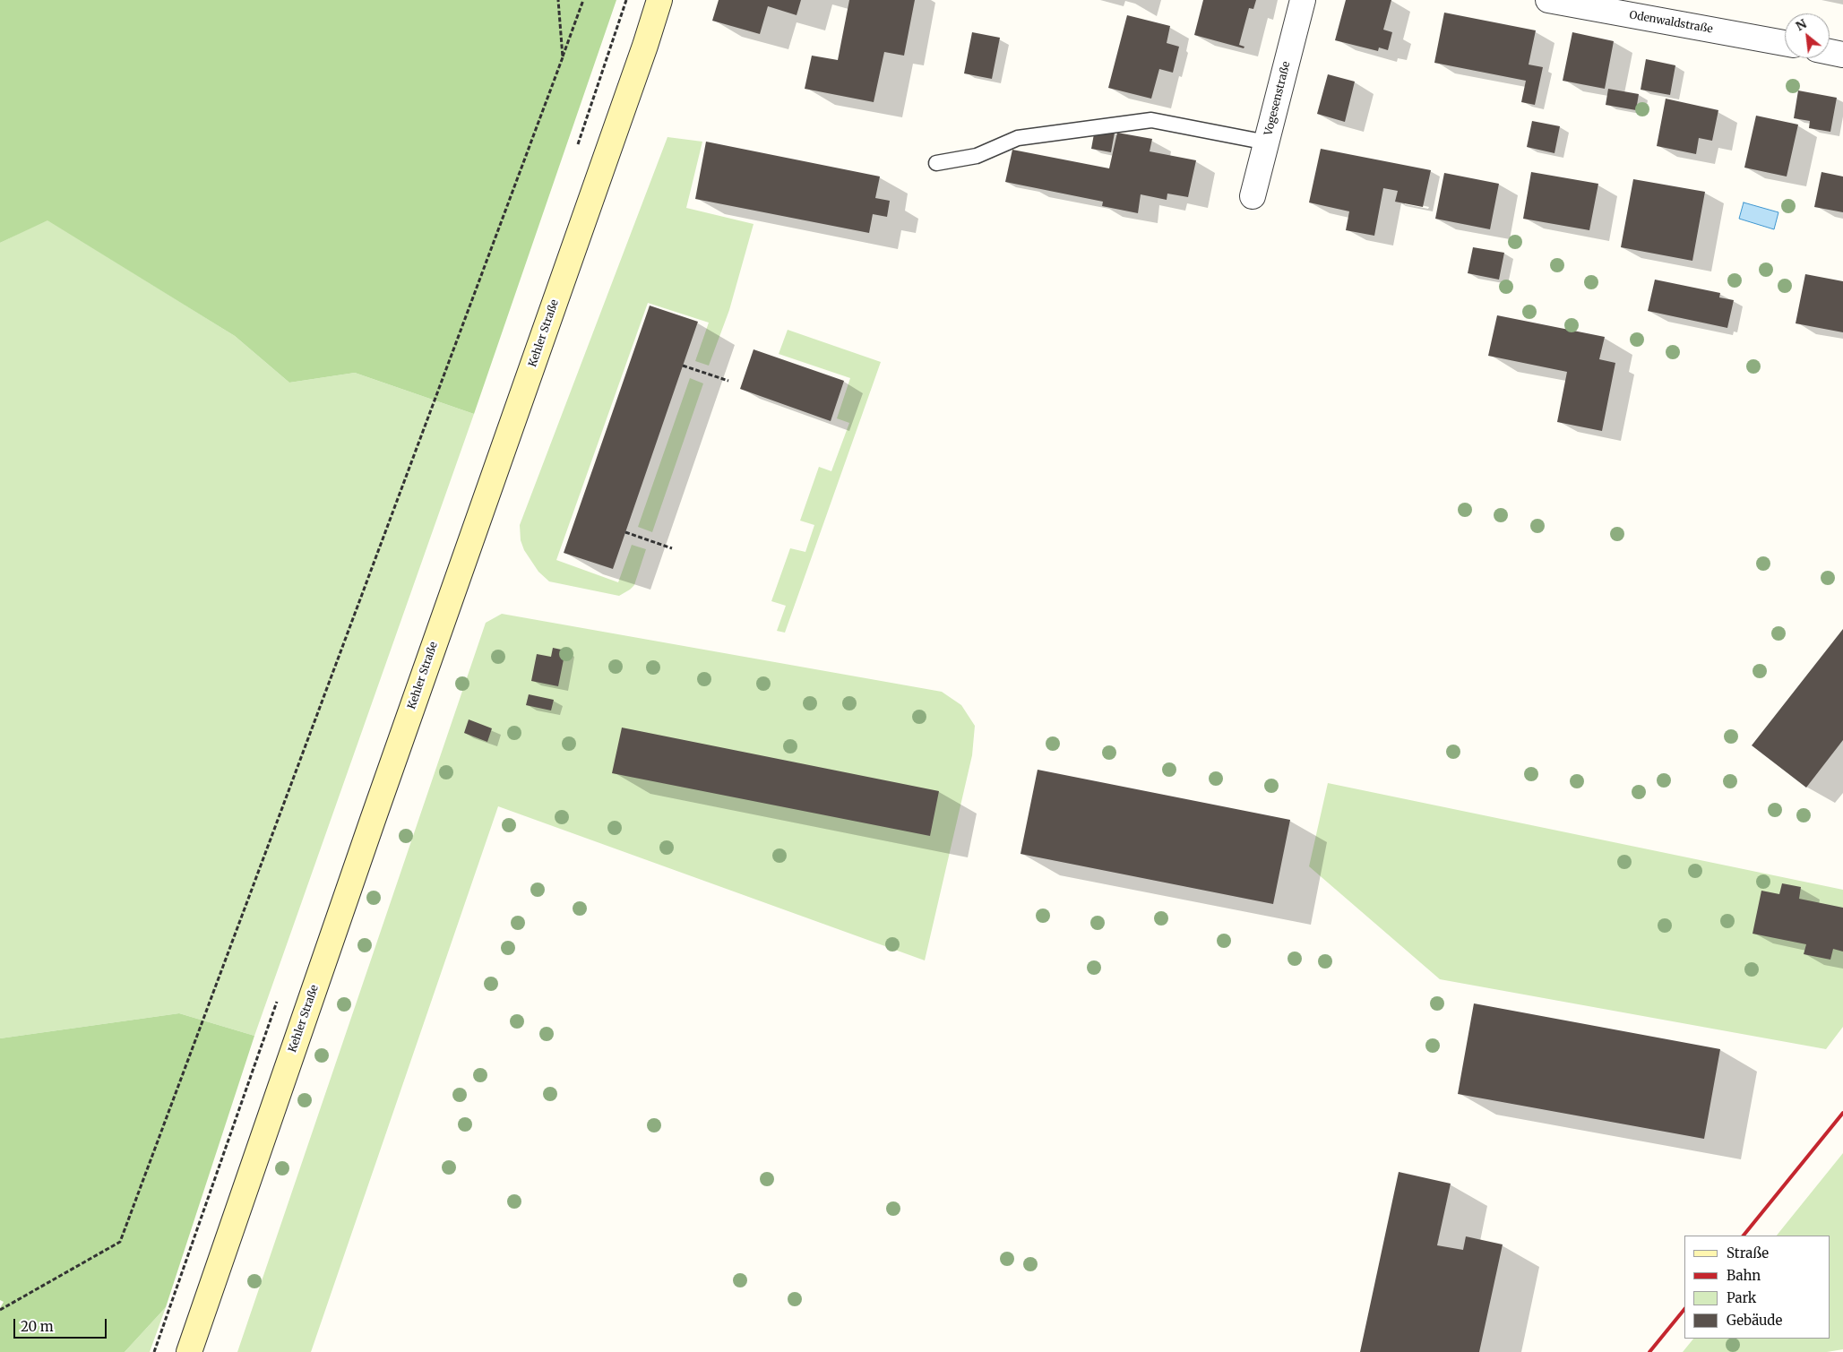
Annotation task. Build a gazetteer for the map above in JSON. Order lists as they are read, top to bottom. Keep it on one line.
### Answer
{"streets":{"main road":["Kehler Straße"],"street":["Odenwaldstraße","Vogesenstraße"]},"legend":["Straße","Bahn","Park","Gebäude"],"scale_bar":"20 m","north":"top left"}
